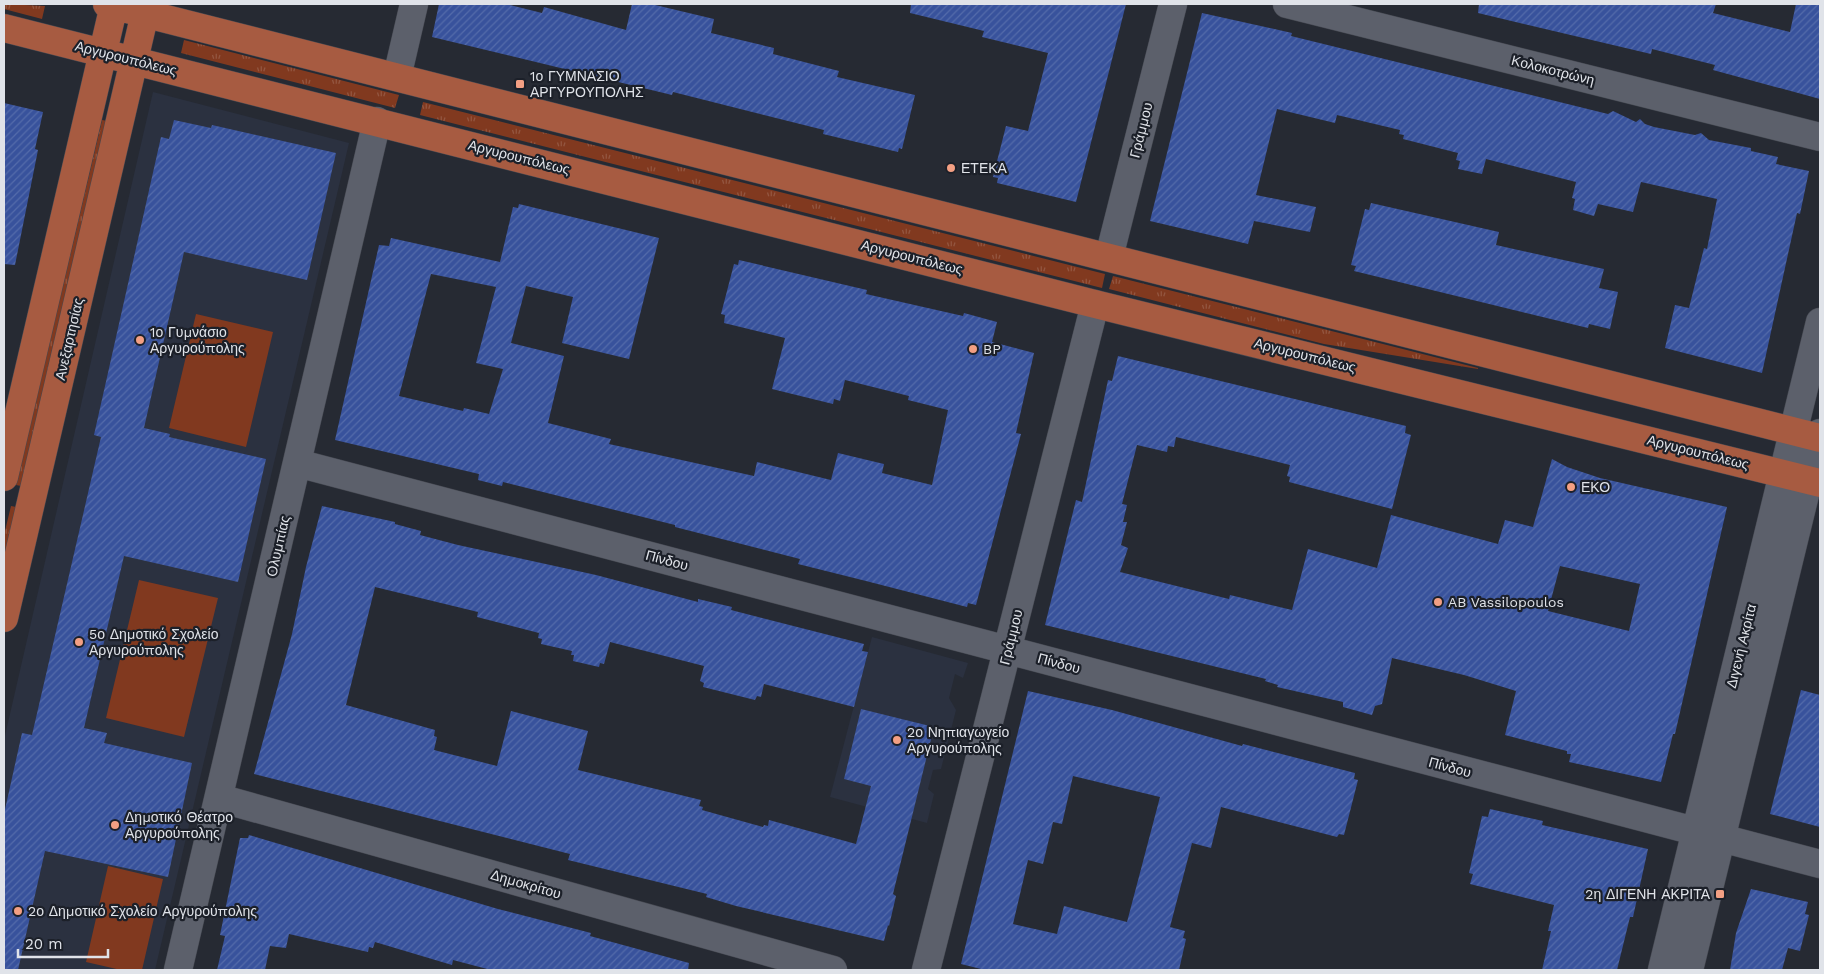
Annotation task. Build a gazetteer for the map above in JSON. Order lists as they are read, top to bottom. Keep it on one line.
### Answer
{"streets":{"main road":["Αργυρουπόλεως","Ανεξαρτησίας"],"street":["Κολοκοτρώνη","Γράμμου","Ολυμπίας","Πίνδου","Διγενή Ακρίτα","Δημοκρίτου"]},"crossings":[["Αργυρουπόλεως","Γράμμου"],["Αργυρουπόλεως","Ανεξαρτησίας"],["Αργυρουπόλεως","Ολυμπίας"],["Αργυρουπόλεως","Διγενή Ακρίτα"],["Γράμμου","Πίνδου"],["Ολυμπίας","Πίνδου"],["Ολυμπίας","Δημοκρίτου"],["Πίνδου","Διγενή Ακρίτα"]],"places":{"transit":["1ο ΓΥΜΝΑΣΙΟ ΑΡΓΥΡΟΥΠΟΛΗΣ","2η ΔΙΓΕΝΗ ΑΚΡΙΤΑ"],"other":["ΕΤΕΚΑ","1ο Γυμνάσιο Αργυρούπολης","BP","ΕΚΟ","AB Vassilopoulos","5ο Δημοτικό Σχολείο Αργυρούπολης","2ο Νηπιαγωγείο Αργυρούπολης","Δημοτικό Θέατρο Αργυρούπολης","2ο Δημοτικό Σχολείο Αργυρούπολης"]},"scale_bar":"20 m"}
